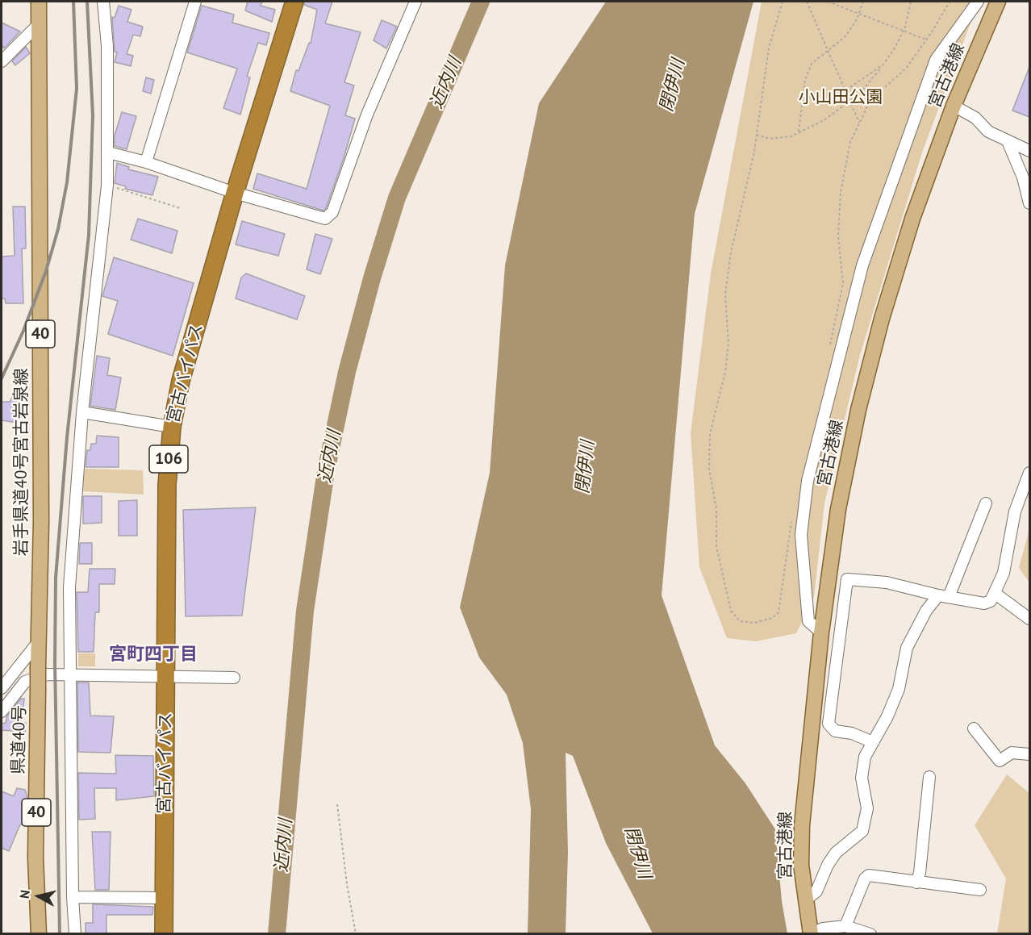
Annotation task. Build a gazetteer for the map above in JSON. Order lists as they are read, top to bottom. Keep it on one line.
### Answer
{"streets":{"highway":["宮古バイパス","106"],"main road":["宮古港線","40","岩手県道40号宮古岩泉線","県道40号"]},"crossings":[["岩手県道40号宮古岩泉線","県道40号"]],"districts":["宮町四丁目"],"water":["近内川","閉伊川"],"parks":["小山田公園"],"north":"left"}
